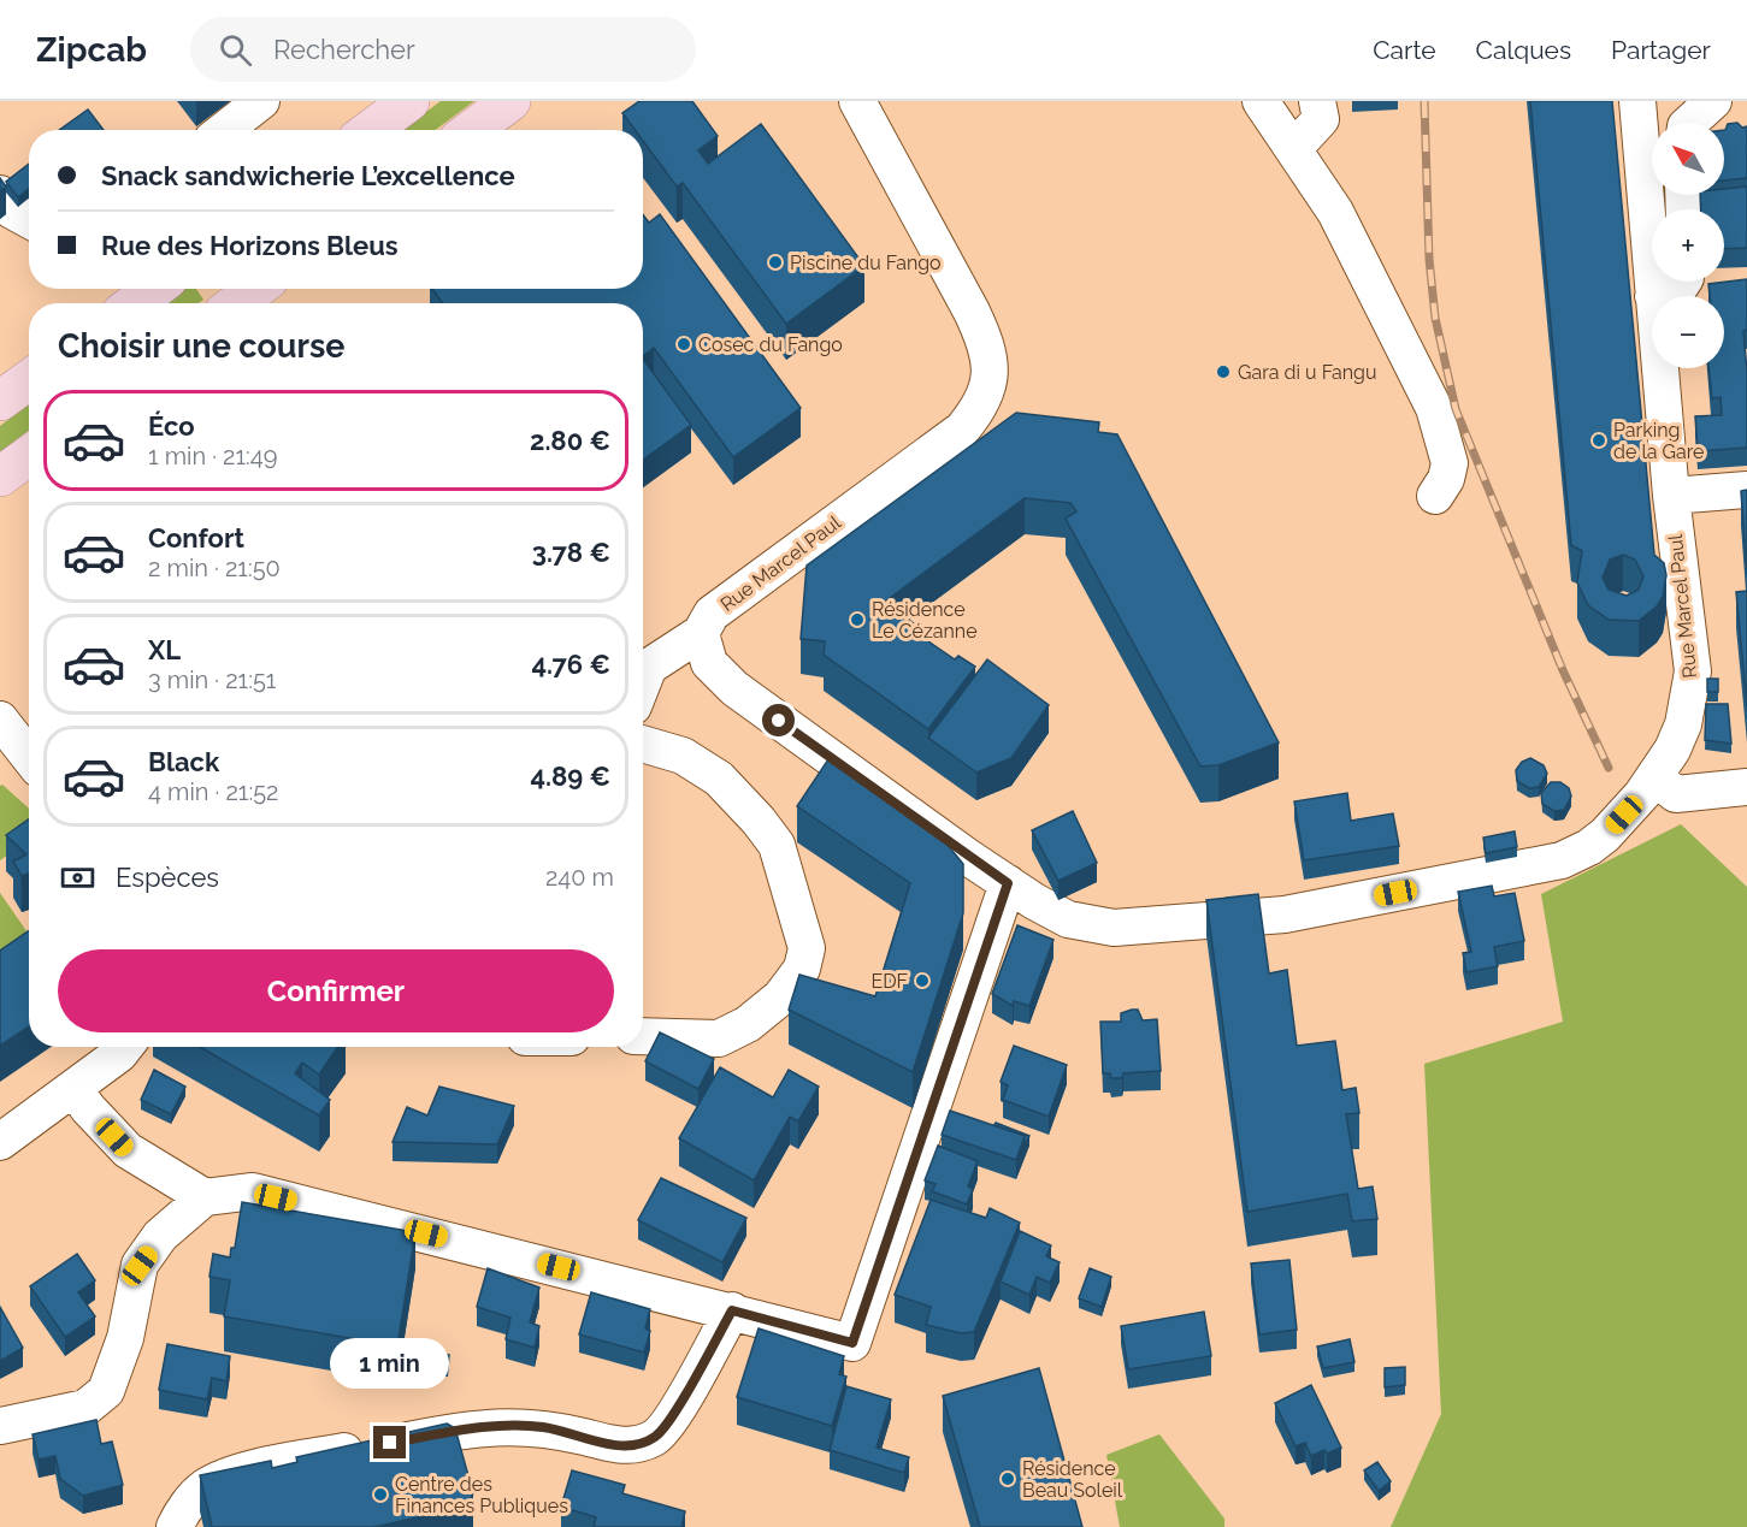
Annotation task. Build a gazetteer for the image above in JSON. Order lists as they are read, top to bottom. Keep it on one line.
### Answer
{"streets":{"street":["Rue Marcel Paul"]},"places":["Piscine du Fango","Cosec du Fango","Gara di u Fangu","Parking de la Gare","Résidence Le Cézanne","EDF","Résidence Beau Soleil","Centre des Finances Publiques"],"north":"top left","page":{"header":"Zipcab","search":"Rechercher","nav":["Carte","Calques","Partager"],"map_buttons":["+","−"],"banner":["Snack sandwicherie L’excellence","Rue des Horizons Bleus"],"heading":"Choisir une course","list":[{"name":"Éco","note":"1 min · 21:49","value":"2.80 €"},{"name":"Confort","note":"2 min · 21:50","value":"3.78 €"},{"name":"XL","note":"3 min · 21:51","value":"4.76 €"},{"name":"Black","note":"4 min · 21:52","value":"4.89 €"}],"pay":["Espèces","240 m"],"buttons":"Confirmer","bubble":"1 min"}}
